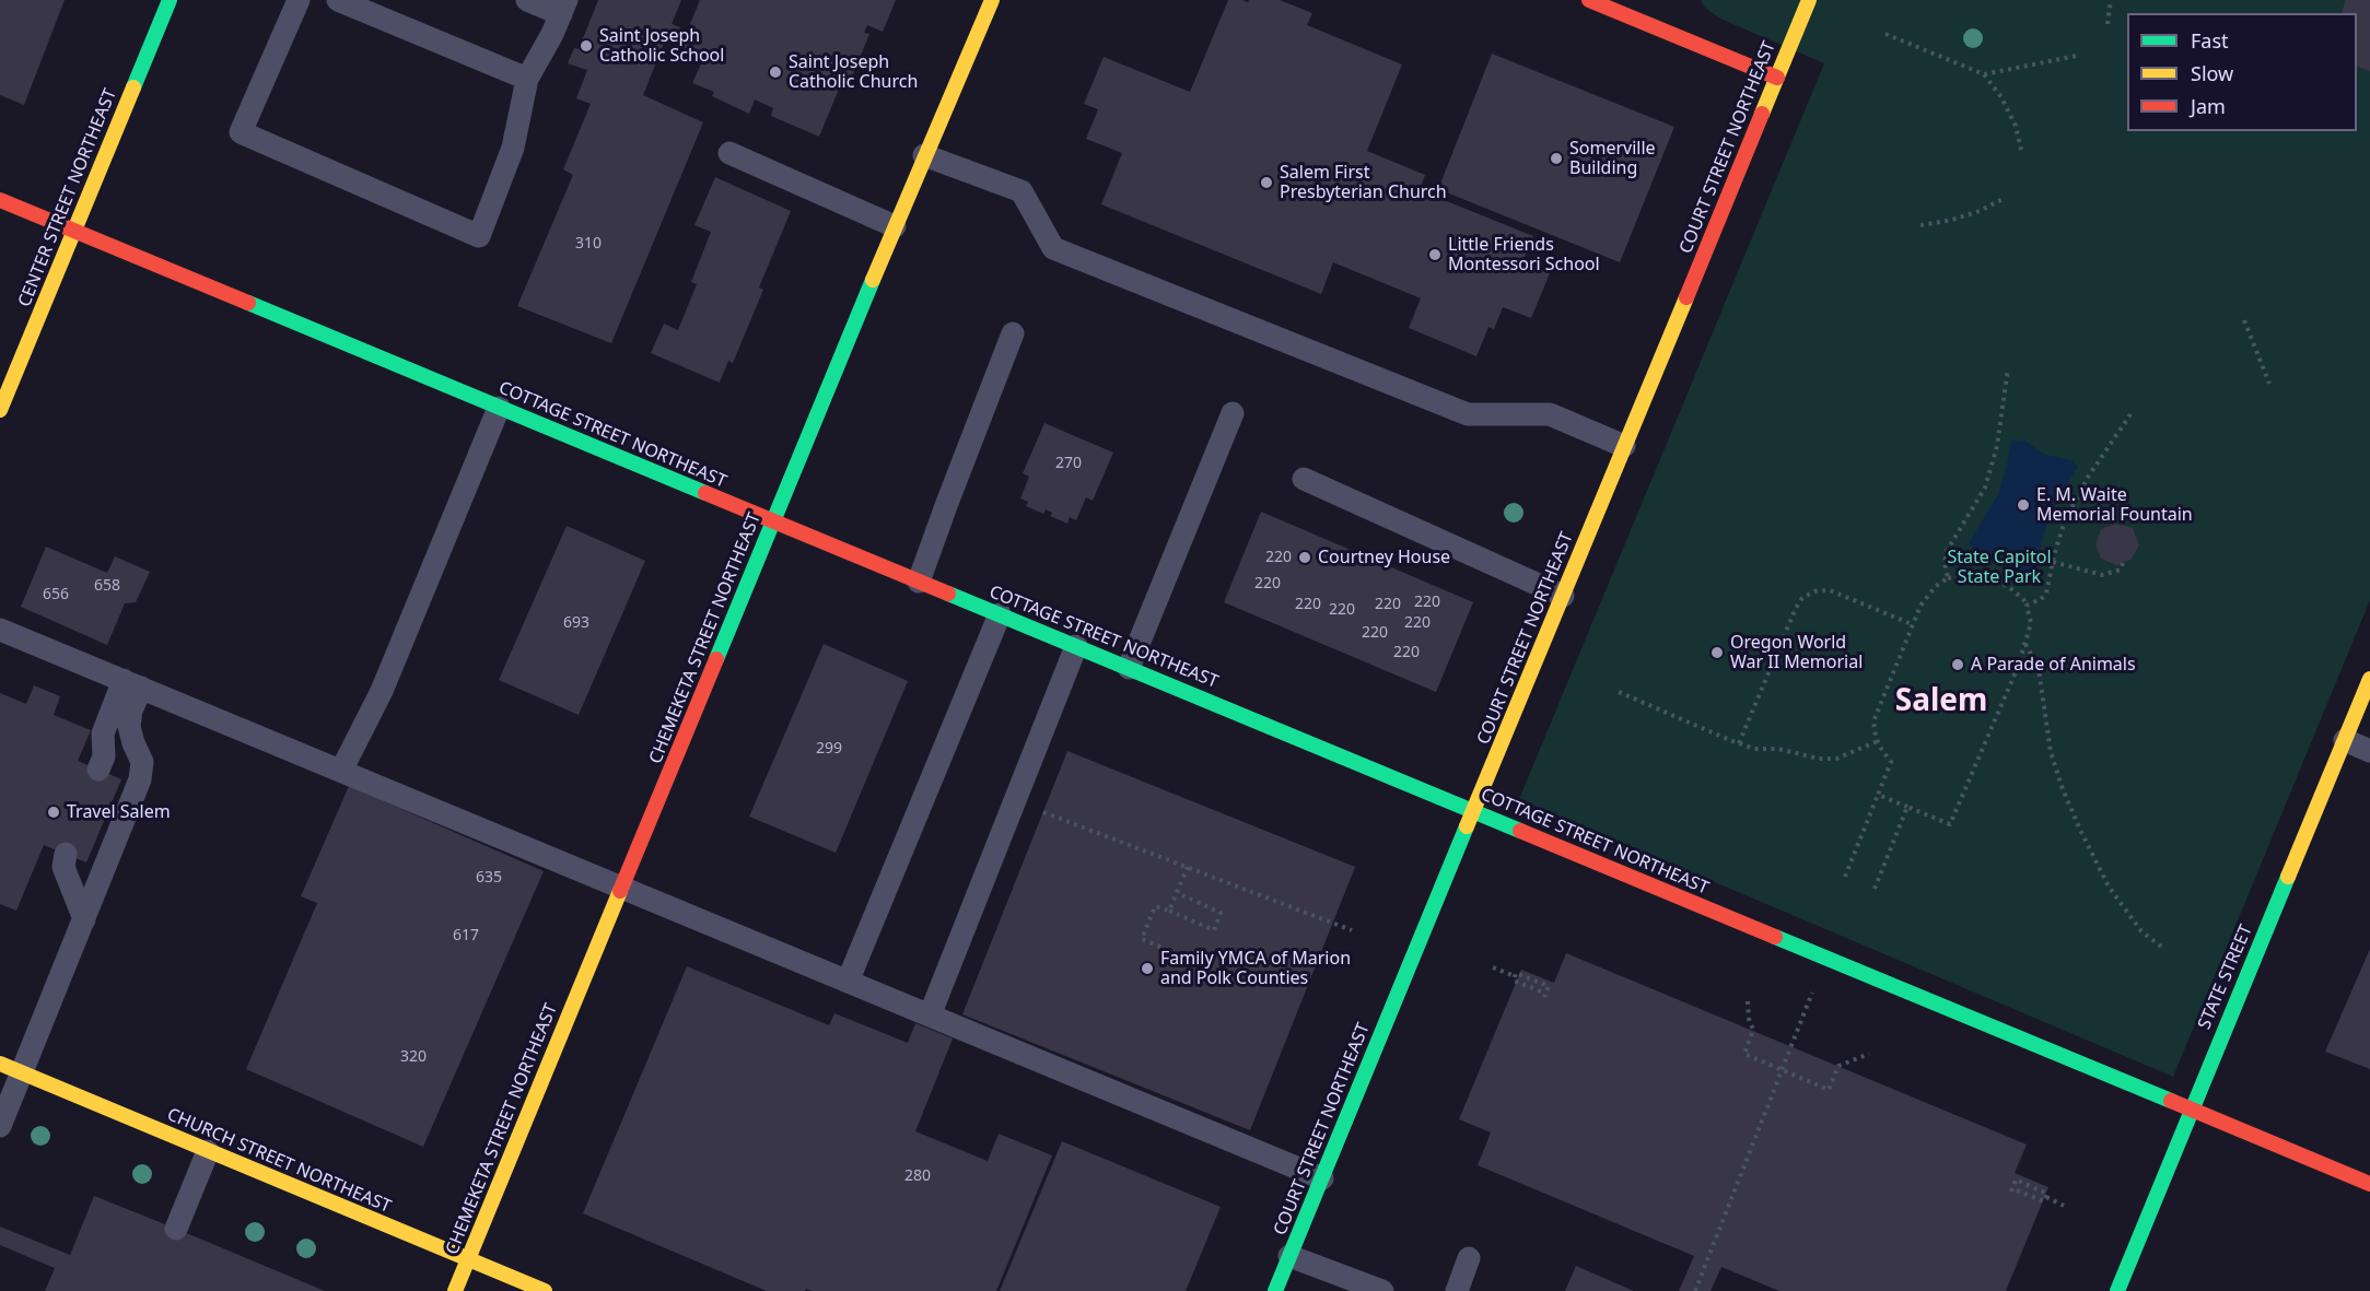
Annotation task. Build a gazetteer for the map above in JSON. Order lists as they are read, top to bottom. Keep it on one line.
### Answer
{"streets":{"street":["COURT STREET NORTHEAST","CENTER STREET NORTHEAST","COTTAGE STREET NORTHEAST","CHEMEKETA STREET NORTHEAST","STATE STREET","CHURCH STREET NORTHEAST"]},"crossings":[["COURT STREET NORTHEAST","COTTAGE STREET NORTHEAST"],["CENTER STREET NORTHEAST","COTTAGE STREET NORTHEAST"],["COTTAGE STREET NORTHEAST","CHEMEKETA STREET NORTHEAST"],["COTTAGE STREET NORTHEAST","STATE STREET"],["CHEMEKETA STREET NORTHEAST","CHURCH STREET NORTHEAST"]],"districts":["Salem"],"parks":["State Capitol State Park"],"places":["Saint Joseph Catholic School","Saint Joseph Catholic Church","Somerville Building","Salem First Presbyterian Church","Little Friends Montessori School","E. M. Waite Memorial Fountain","Courtney House","Oregon World War II Memorial","A Parade of Animals","Travel Salem","Family YMCA of Marion and Polk Counties"],"house_numbers":["310","270","220","220","658","656","220","220","220","220","693","220","220","220","299","635","617","320","280"],"legend":["Fast","Slow","Jam"]}
